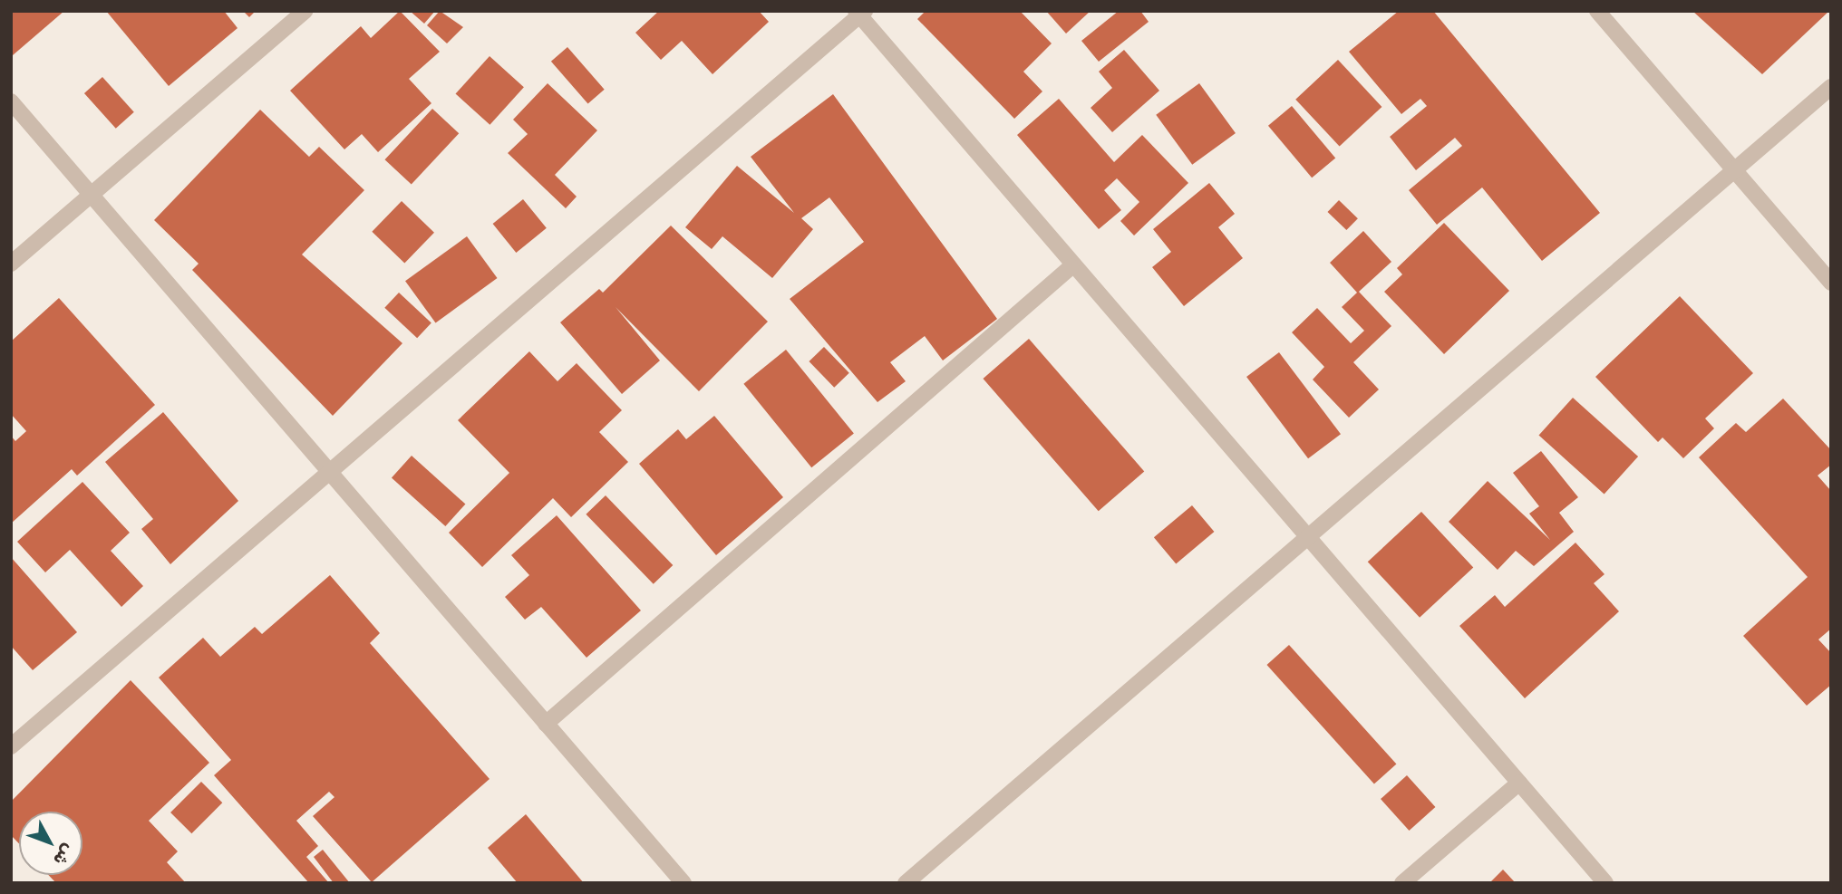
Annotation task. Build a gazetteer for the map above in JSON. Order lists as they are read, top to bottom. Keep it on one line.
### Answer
{"north":"bottom right"}
